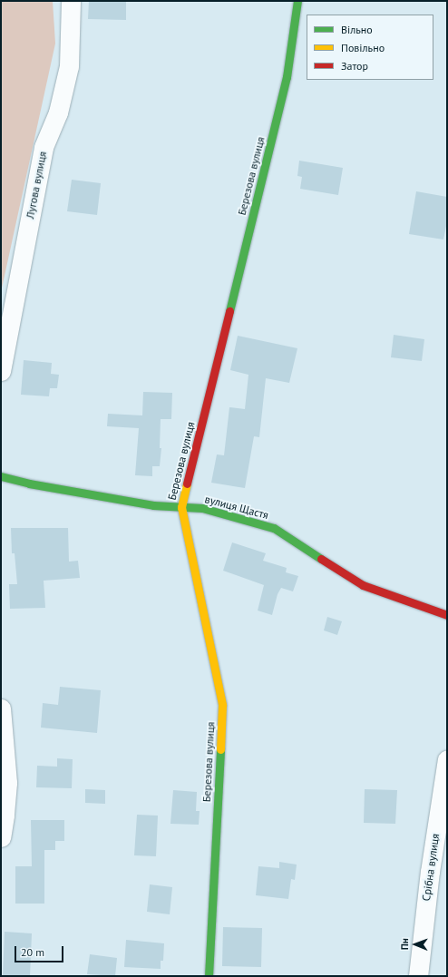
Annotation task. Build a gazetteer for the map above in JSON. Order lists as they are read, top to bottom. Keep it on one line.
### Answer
{"streets":{"street":["Березова вулиця","Лугова вулиця","вулиця Щастя","Срібна вулиця"]},"crossings":[["Березова вулиця","вулиця Щастя"]],"legend":["Вільно","Повільно","Затор"],"scale_bar":"20 m","north":"left"}
